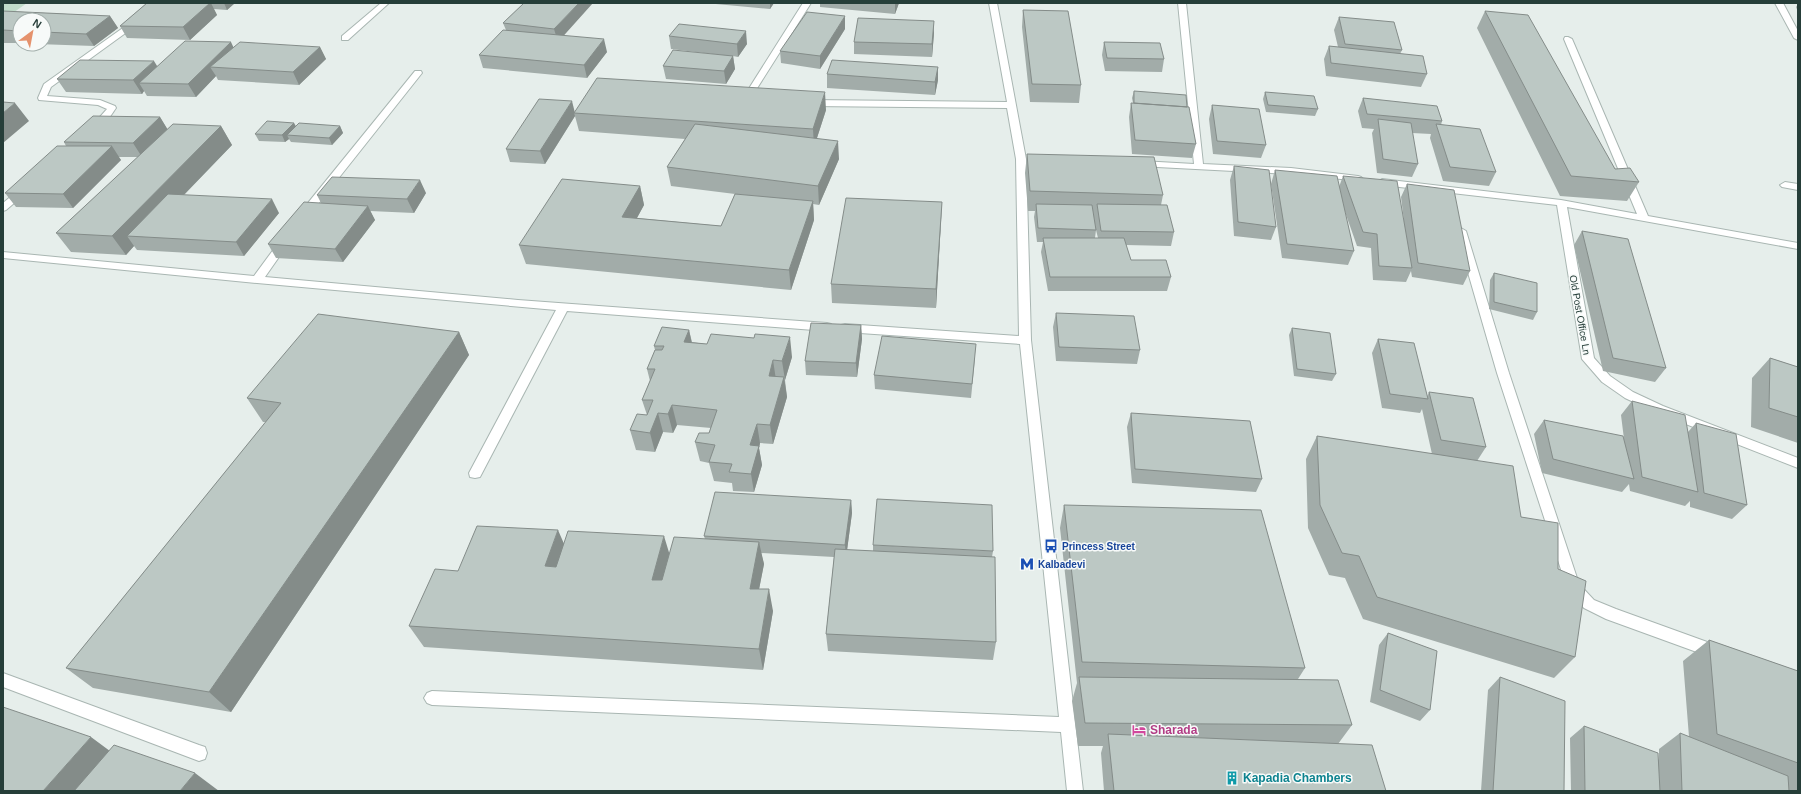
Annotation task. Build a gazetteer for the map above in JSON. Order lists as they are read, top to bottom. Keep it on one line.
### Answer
{"streets":{"street":["Old Post Office Ln"]},"places":{"bus stop":["Princess Street"],"metro station":["Kalbadevi"],"hotel":["Sharada"],"building":["Kapadia Chambers"]},"north":"top right"}
